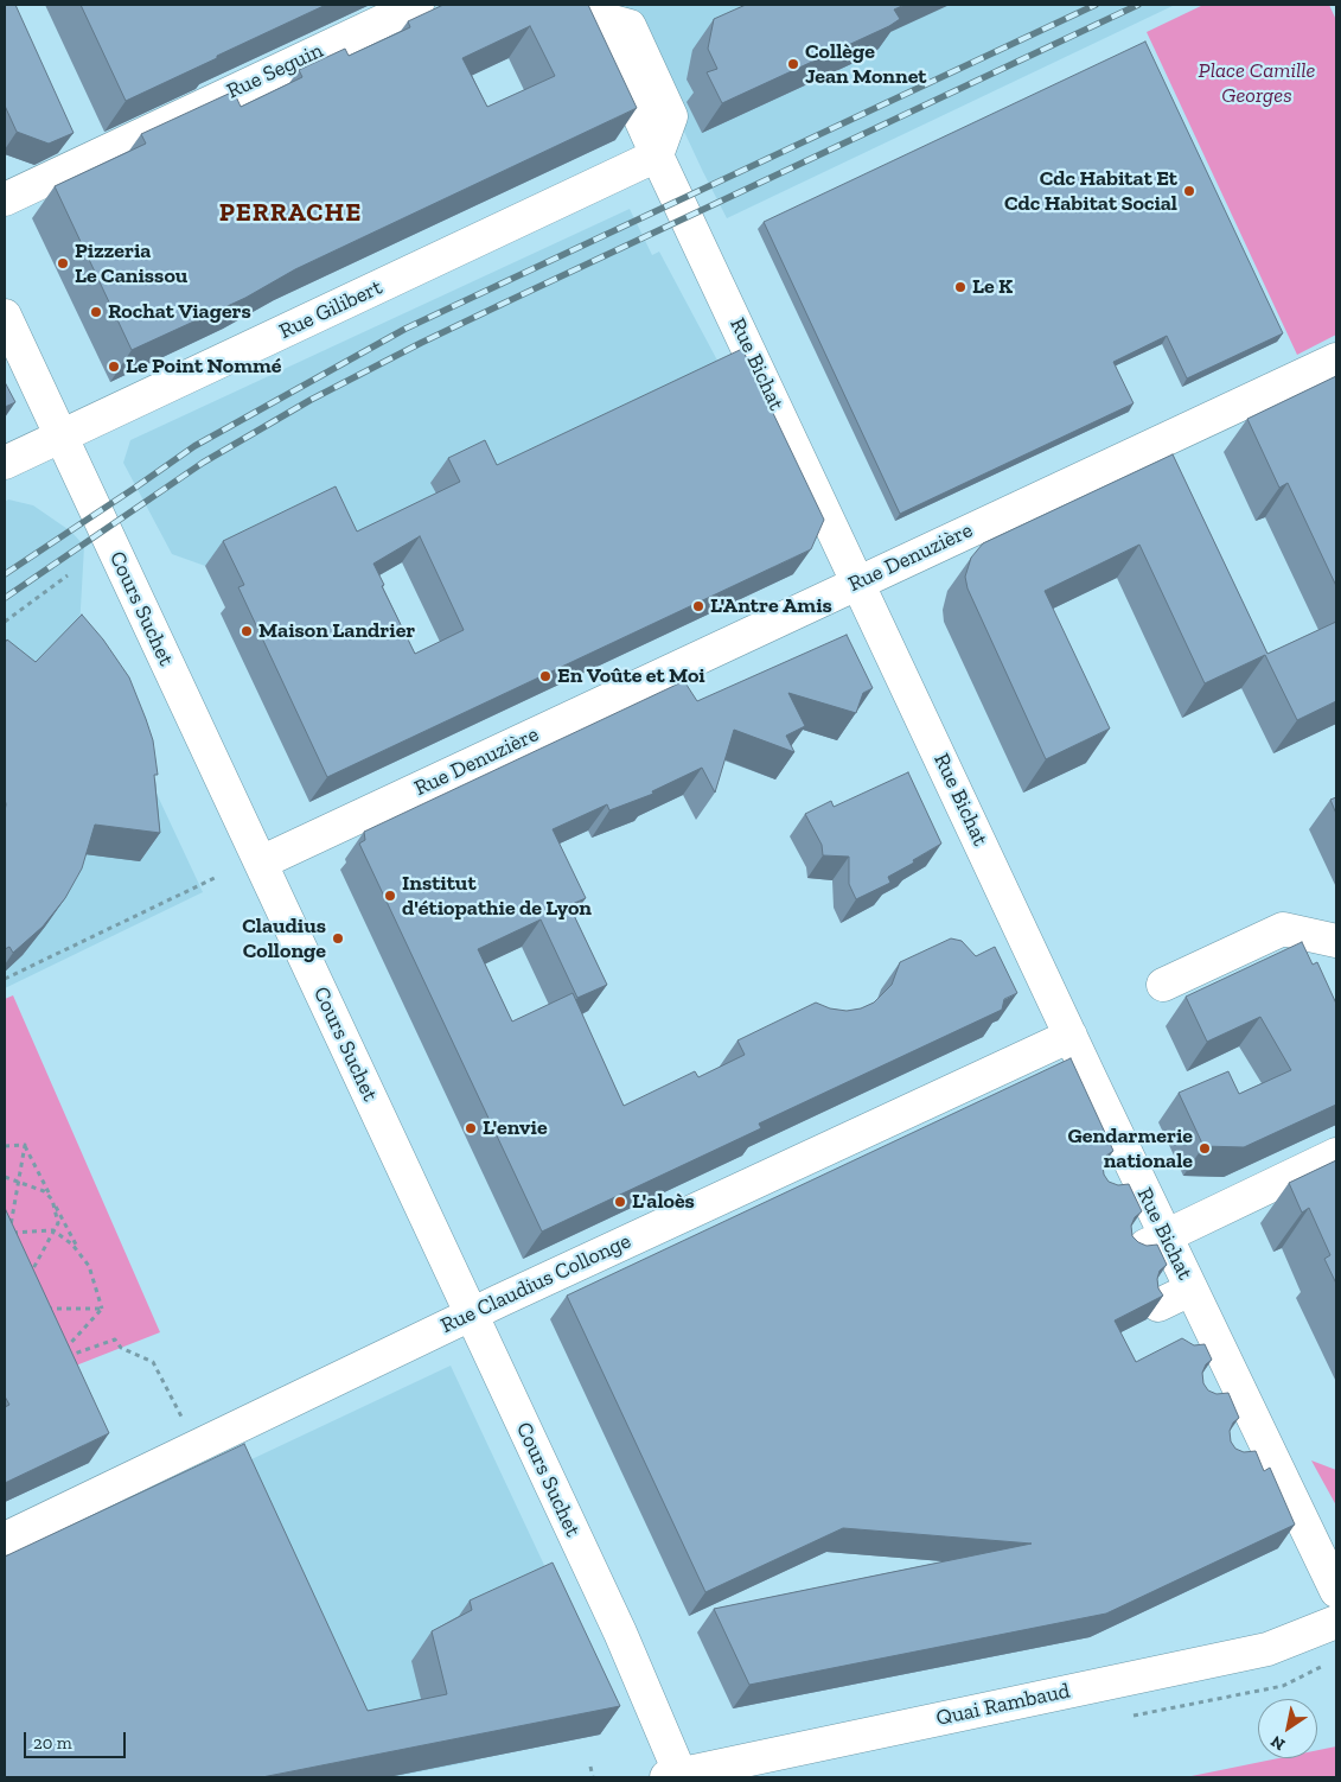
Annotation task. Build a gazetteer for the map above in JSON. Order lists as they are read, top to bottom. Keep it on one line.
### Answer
{"streets":{"street":["Rue Seguin","Rue Gilibert","Rue Bichat","Rue Denuzière","Cours Suchet","Rue Claudius Collonge","Quai Rambaud"]},"crossings":[["Rue Gilibert","Rue Bichat"],["Rue Gilibert","Cours Suchet"],["Rue Bichat","Rue Denuzière"],["Rue Bichat","Rue Claudius Collonge"],["Rue Denuzière","Cours Suchet"],["Cours Suchet","Rue Claudius Collonge"],["Cours Suchet","Quai Rambaud"]],"districts":["PERRACHE"],"parks":["Place Camille Georges"],"places":["Collège Jean Monnet","Cdc Habitat Et Cdc Habitat Social","Pizzeria Le Canissou","Le K","Rochat Viagers","Le Point Nommé","L'Antre Amis","Maison Landrier","En Voûte et Moi","Institut d'étiopathie de Lyon","Claudius Collonge","L'envie","Gendarmerie nationale","L'aloès"],"scale_bar":"20 m","north":"bottom left"}
